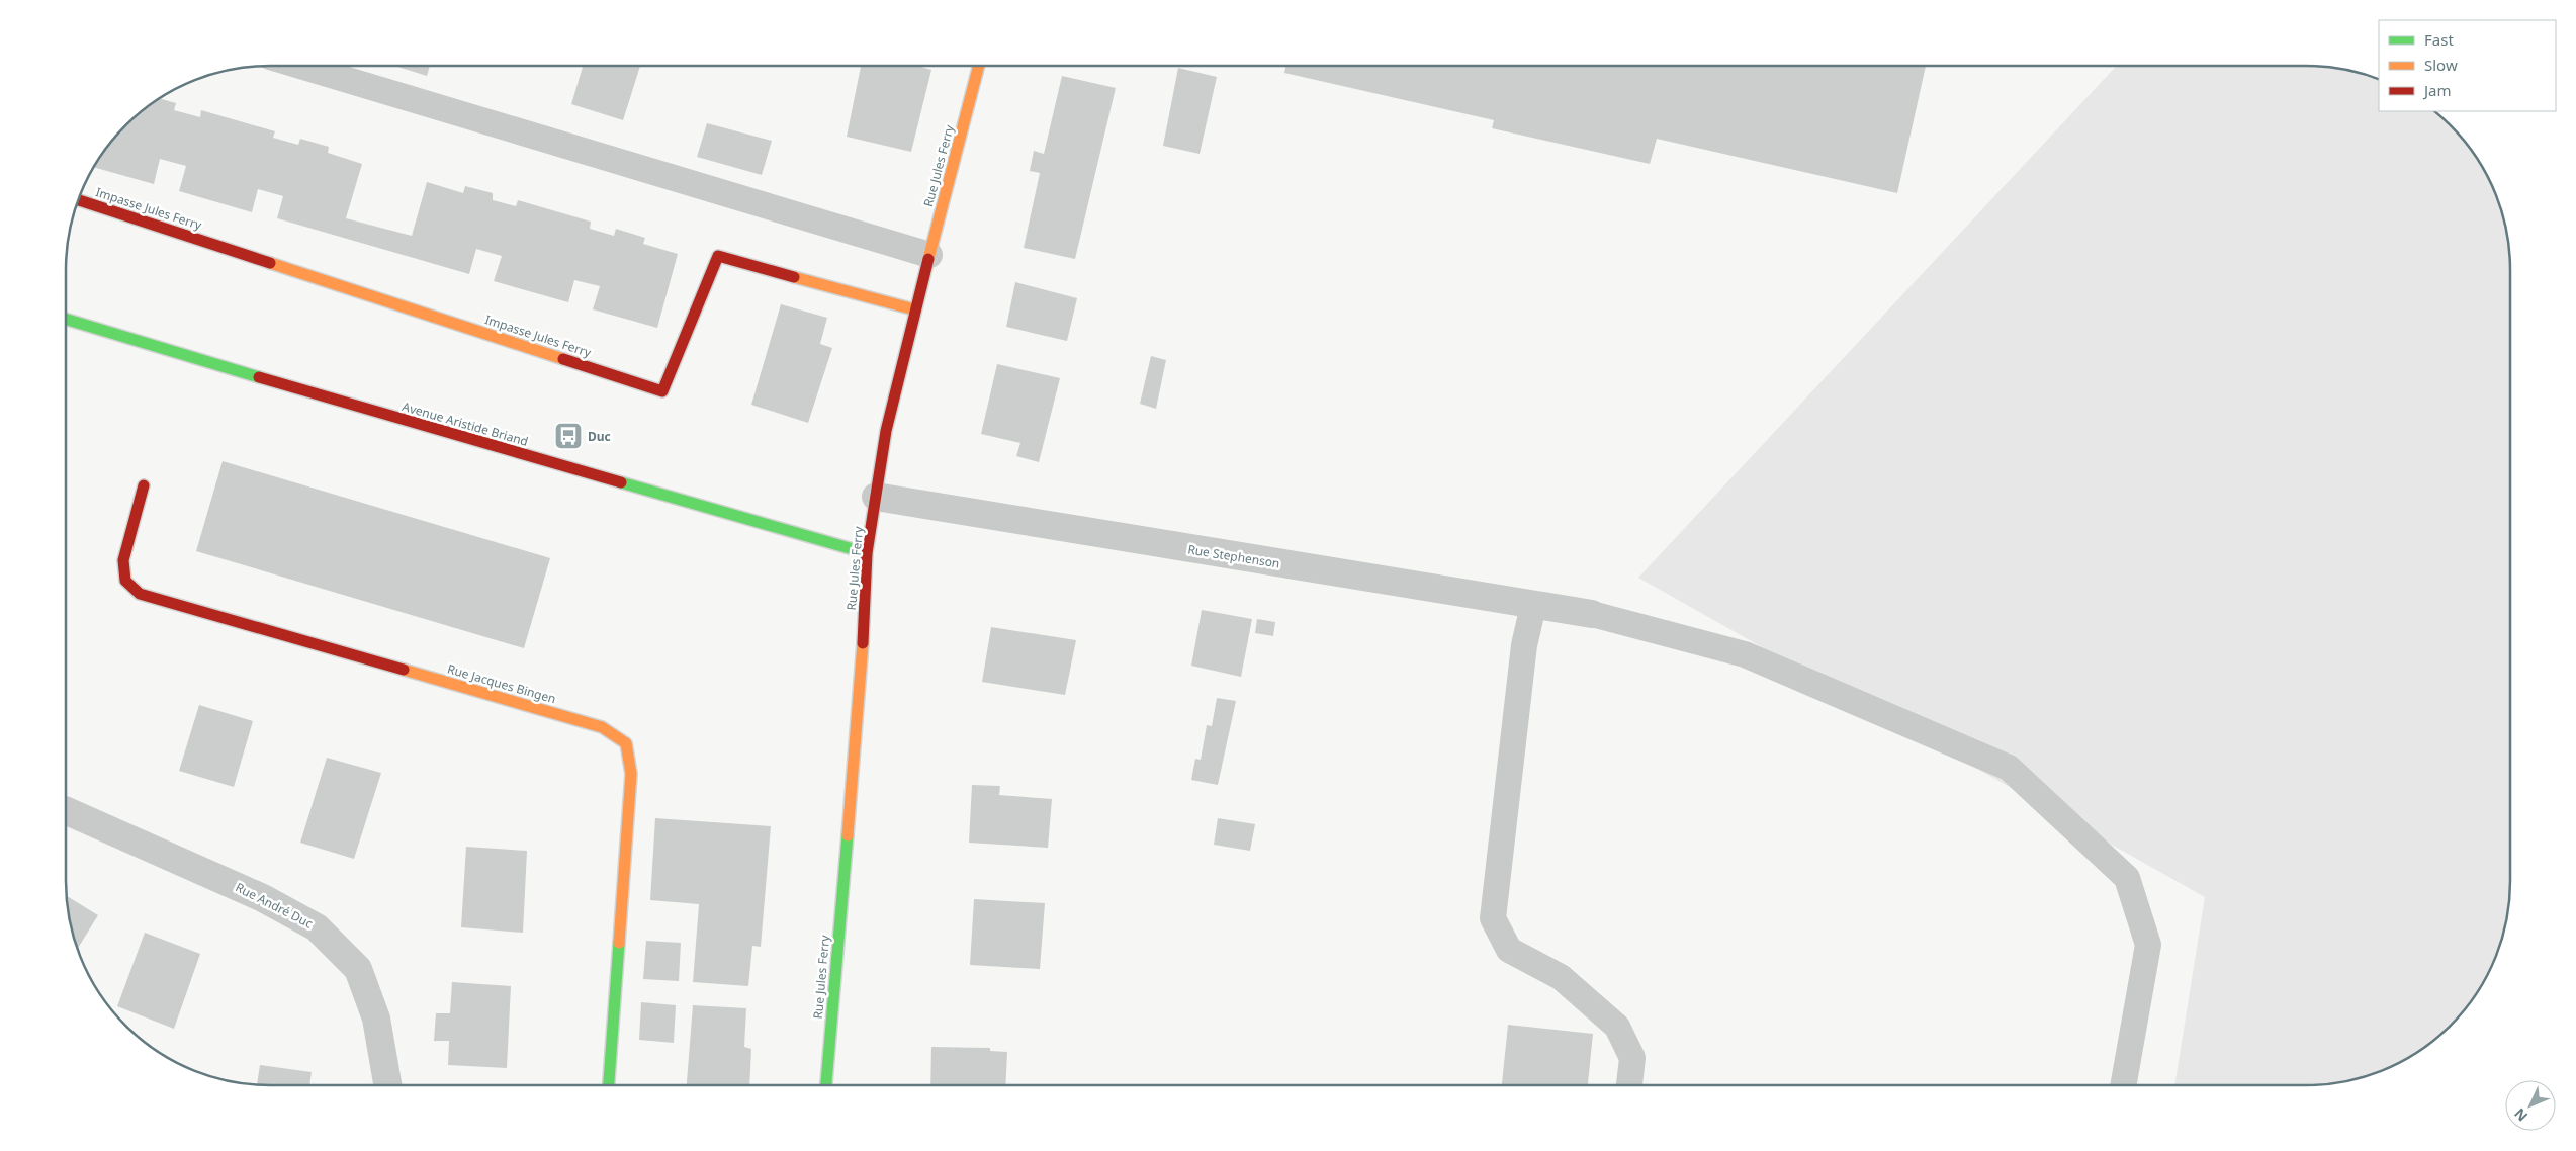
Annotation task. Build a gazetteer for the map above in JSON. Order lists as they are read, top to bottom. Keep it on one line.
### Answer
{"streets":{"street":["Rue Jules Ferry","Impasse Jules Ferry","Avenue Aristide Briand","Rue Stephenson","Rue Jacques Bingen","Rue André Duc"]},"crossings":[["Rue Jules Ferry","Impasse Jules Ferry"],["Rue Jules Ferry","Avenue Aristide Briand"],["Rue Jules Ferry","Rue Stephenson"]],"places":{"bus stop":["Duc"]},"legend":["Fast","Slow","Jam"],"north":"bottom left"}
